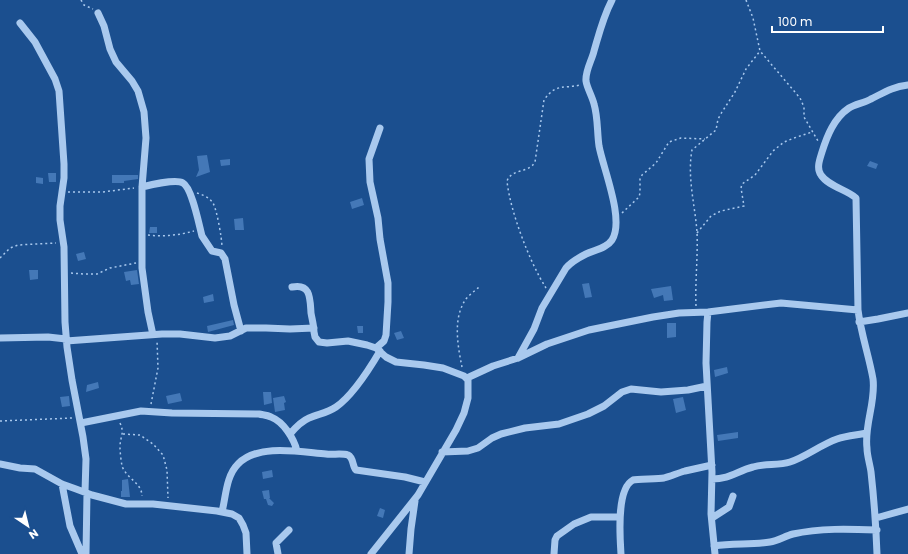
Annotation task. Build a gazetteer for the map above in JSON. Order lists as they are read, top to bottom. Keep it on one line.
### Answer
{"scale_bar":"100 m","north":"bottom right"}
